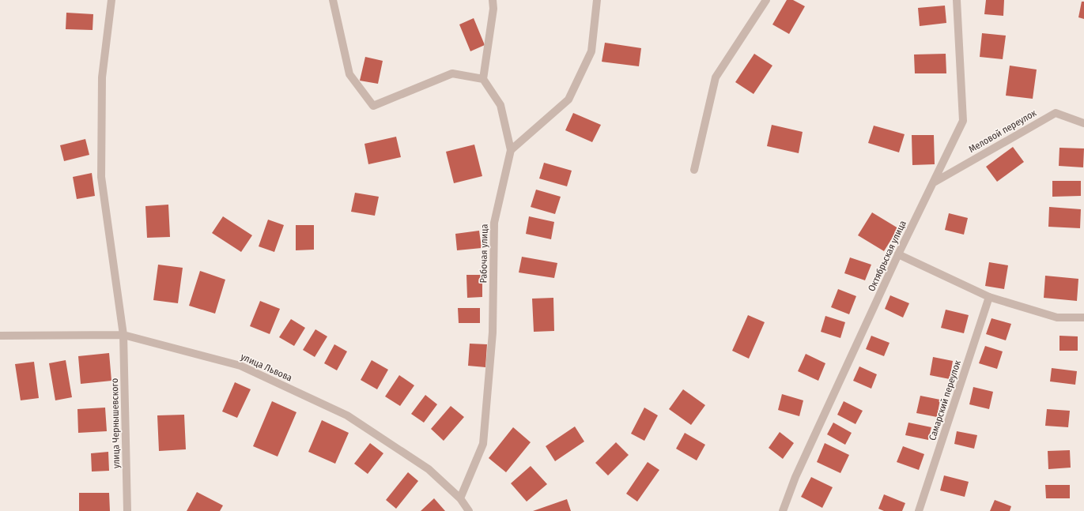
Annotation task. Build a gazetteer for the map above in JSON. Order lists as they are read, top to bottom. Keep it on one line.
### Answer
{"streets":{"street":["Меловой переулок","Рабочая улица","Октябрьская улица","улица Львова","Самарский переулок","улица Чернышевского"]},"crossings":[["Меловой переулок","Октябрьская улица"],["Рабочая улица","улица Львова"],["улица Львова","улица Чернышевского"]]}
